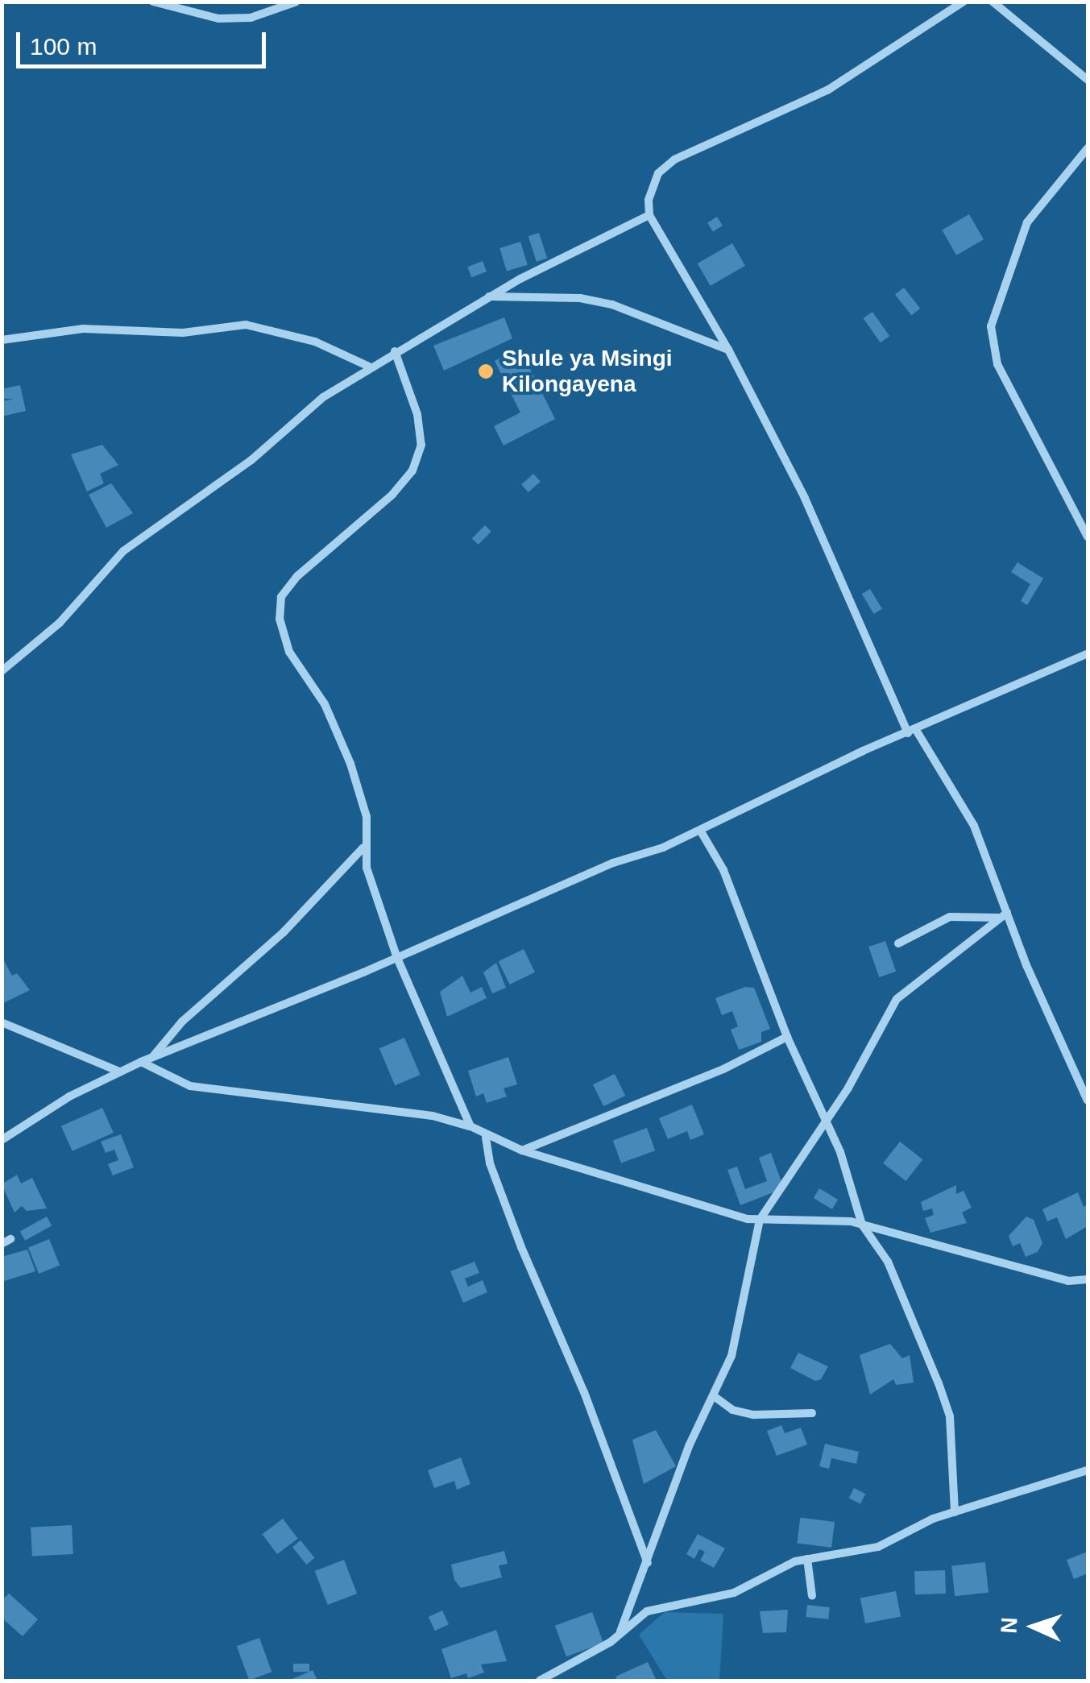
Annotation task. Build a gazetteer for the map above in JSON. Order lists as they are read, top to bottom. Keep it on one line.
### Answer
{"places":["Shule ya Msingi Kilongayena"],"scale_bar":"100 m","north":"left"}
